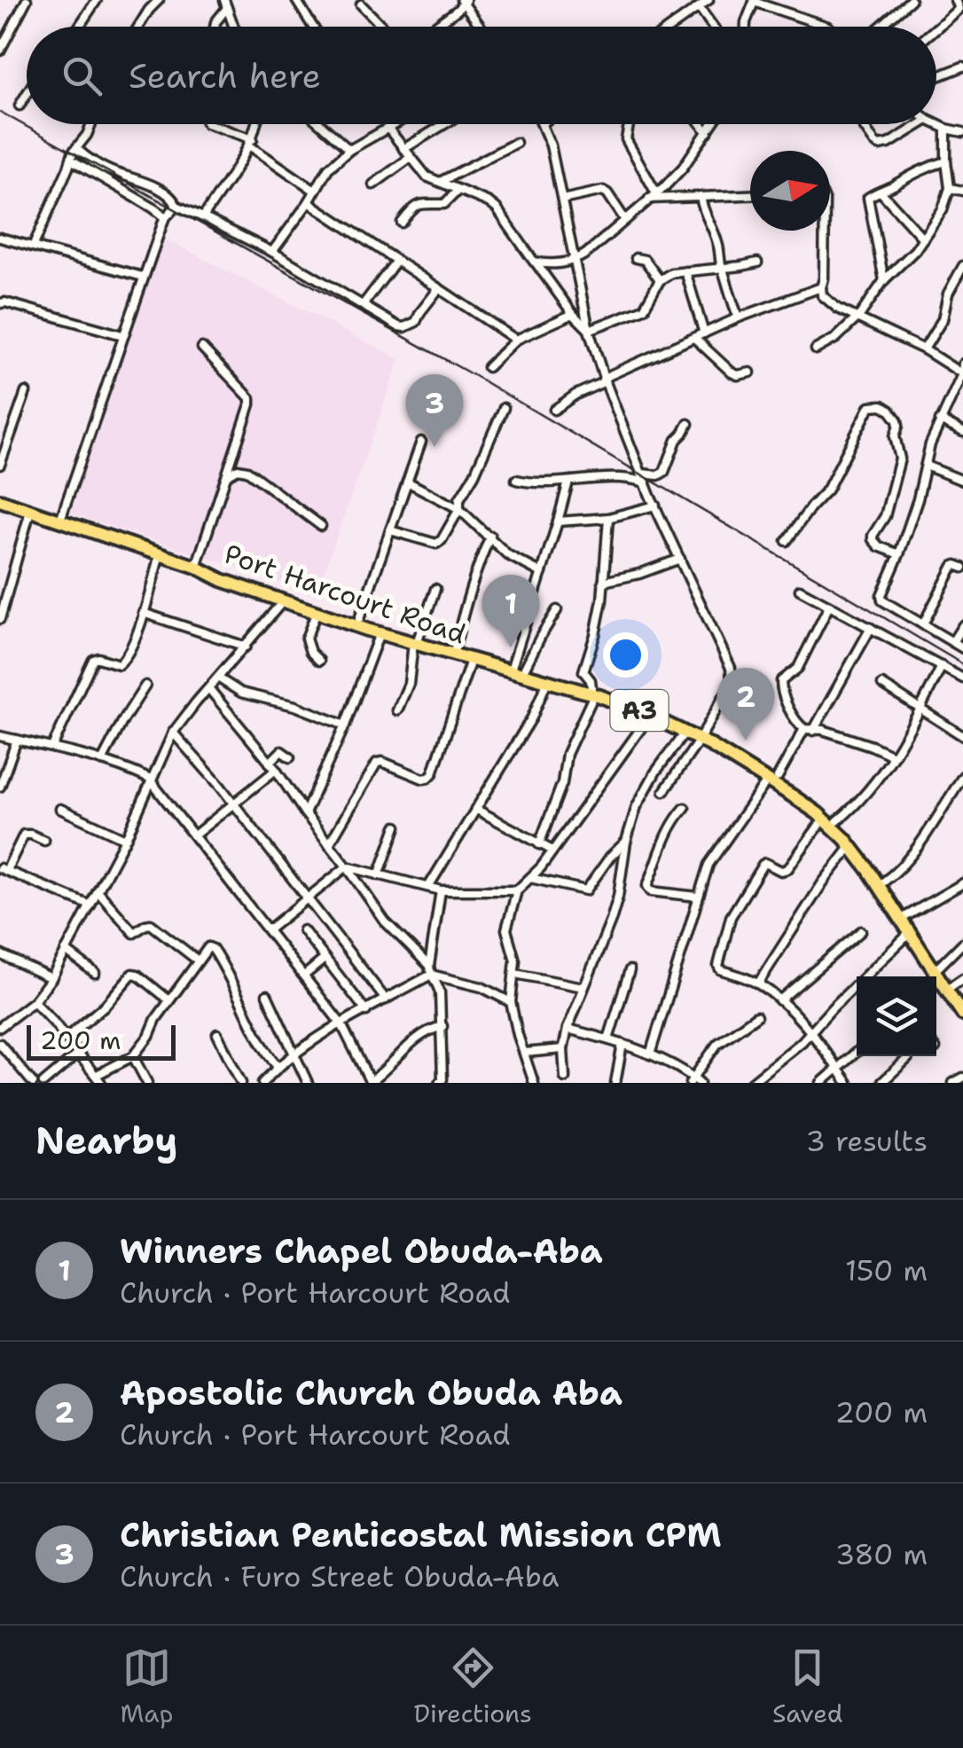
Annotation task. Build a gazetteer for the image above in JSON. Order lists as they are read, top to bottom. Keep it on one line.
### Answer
{"streets":{"highway":["Port Harcourt Road","A3"]},"crossings":[["Port Harcourt Road","A3"]],"scale_bar":"200 m","north":"right","page":{"search":"Search here","pins":["3","1","2"],"scale":"200 m","heading":["Nearby","3 results"],"list":[{"mark":"1","name":"Winners Chapel Obuda-Aba","note":"Church · Port Harcourt Road","value":"150 m"},{"mark":"2","name":"Apostolic Church Obuda Aba","note":"Church · Port Harcourt Road","value":"200 m"},{"mark":"3","name":"Christian Penticostal Mission CPM","note":"Church · Furo Street Obuda-Aba","value":"380 m"}],"nav":["Map","Directions","Saved"]}}
